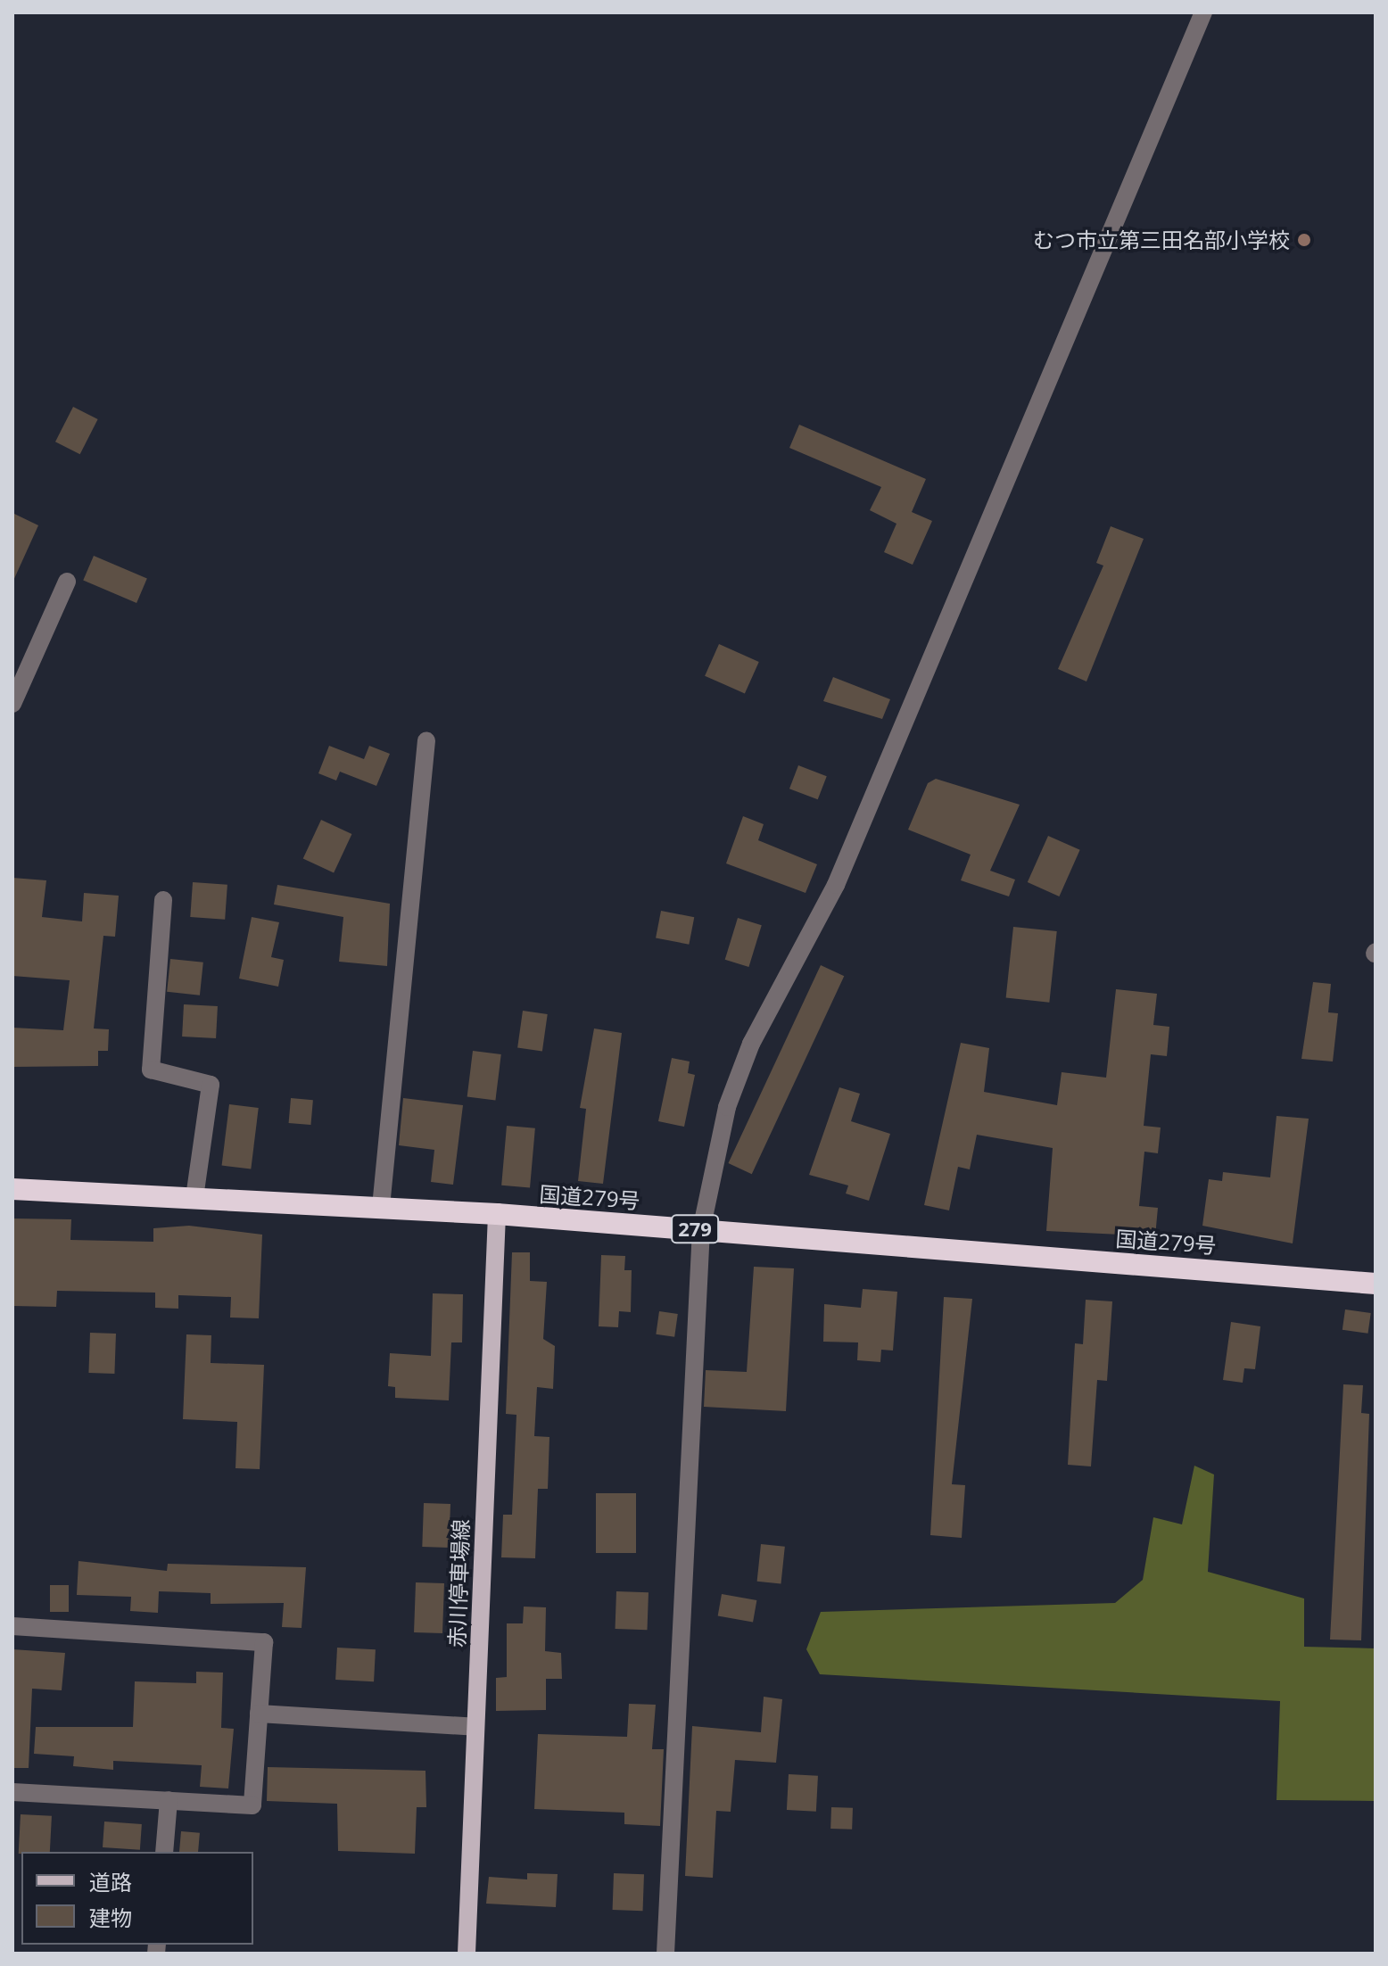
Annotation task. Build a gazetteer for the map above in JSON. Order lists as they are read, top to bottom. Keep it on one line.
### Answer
{"streets":{"highway":["国道279号","279"],"main road":["赤川停車場線"]},"crossings":[["国道279号","赤川停車場線"]],"places":["むつ市立第三田名部小学校"],"legend":["道路","建物"]}
